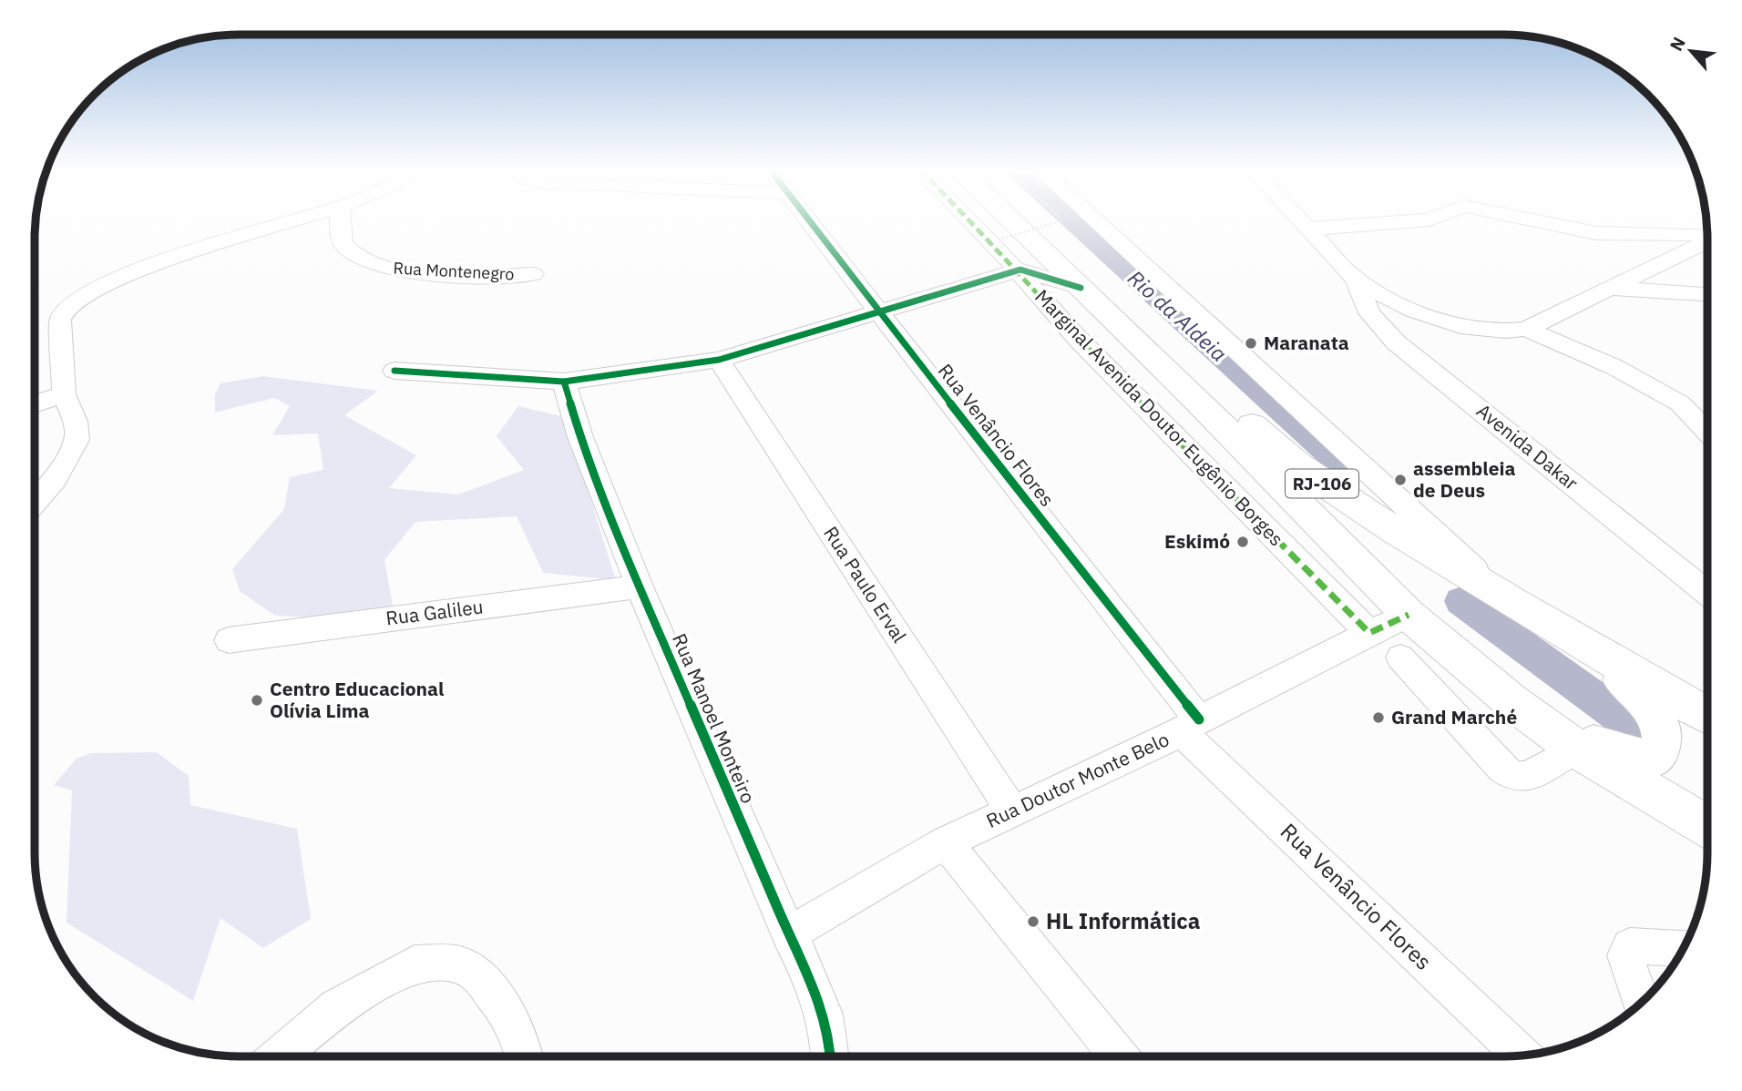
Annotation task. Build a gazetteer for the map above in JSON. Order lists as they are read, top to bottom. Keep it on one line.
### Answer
{"streets":{"highway":["RJ-106"],"street":["Rua Montenegro","Marginal Avenida Doutor Eugênio Borges","Rua Venâncio Flores","Avenida Dakar","Rua Paulo Erval","Rua Galileu","Rua Manoel Monteiro","Rua Doutor Monte Belo"]},"crossings":[["Marginal Avenida Doutor Eugênio Borges","Rua Doutor Monte Belo"],["Rua Venâncio Flores","Rua Doutor Monte Belo"],["Rua Paulo Erval","Rua Doutor Monte Belo"],["Rua Galileu","Rua Manoel Monteiro"],["Rua Manoel Monteiro","Rua Doutor Monte Belo"]],"water":["Rio da Aldeia"],"places":["Maranata","assembleia de Deus","Eskimó","Centro Educacional Olívia Lima","Grand Marché","HL Informática"],"north":"top left"}
